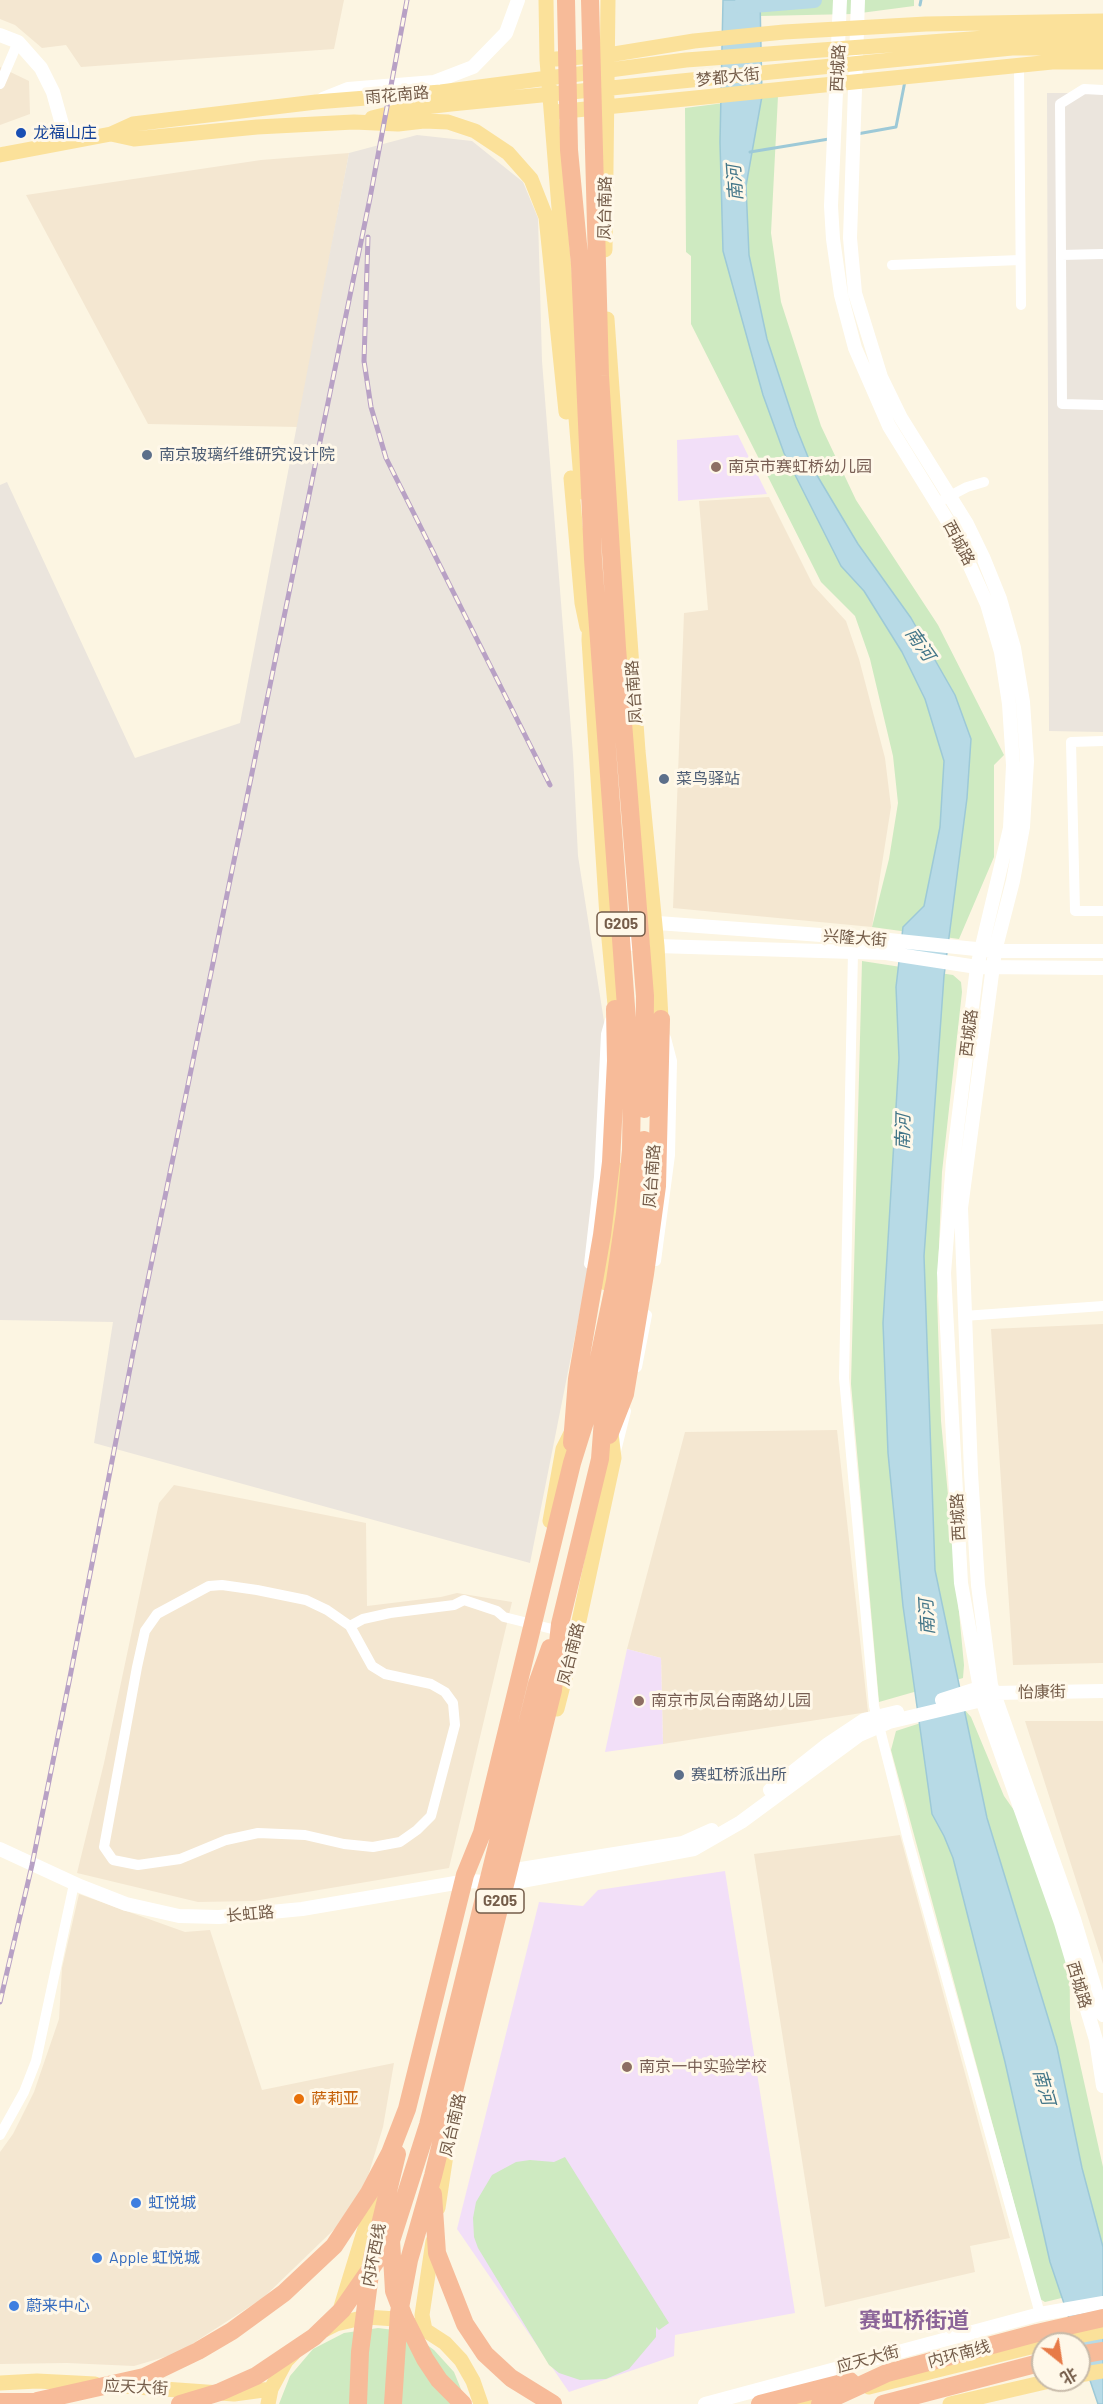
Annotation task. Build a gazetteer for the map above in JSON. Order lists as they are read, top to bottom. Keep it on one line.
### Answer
{"streets":{"highway":["凤台南路","G205","内环西线","内环南线"],"main road":["梦都大街","雨花南路","应天大街"],"street":["西城路","兴隆大街","怡康街","长虹路"]},"crossings":[["西城路","兴隆大街"],["西城路","怡康街"],["梦都大街","雨花南路"],["梦都大街","凤台南路"],["雨花南路","凤台南路"],["凤台南路","G205"],["凤台南路","兴隆大街"],["凤台南路","长虹路"],["怡康街","长虹路"],["内环南线","应天大街"]],"districts":["赛虹桥街道"],"water":["南河"],"places":["龙福山庄","南京玻璃纤维研究设计院","南京市赛虹桥幼儿园","菜鸟驿站","南京市凤台南路幼儿园","赛虹桥派出所","南京一中实验学校","萨莉亚","虹悦城","Apple 虹悦城","蔚来中心"],"north":"bottom right"}
